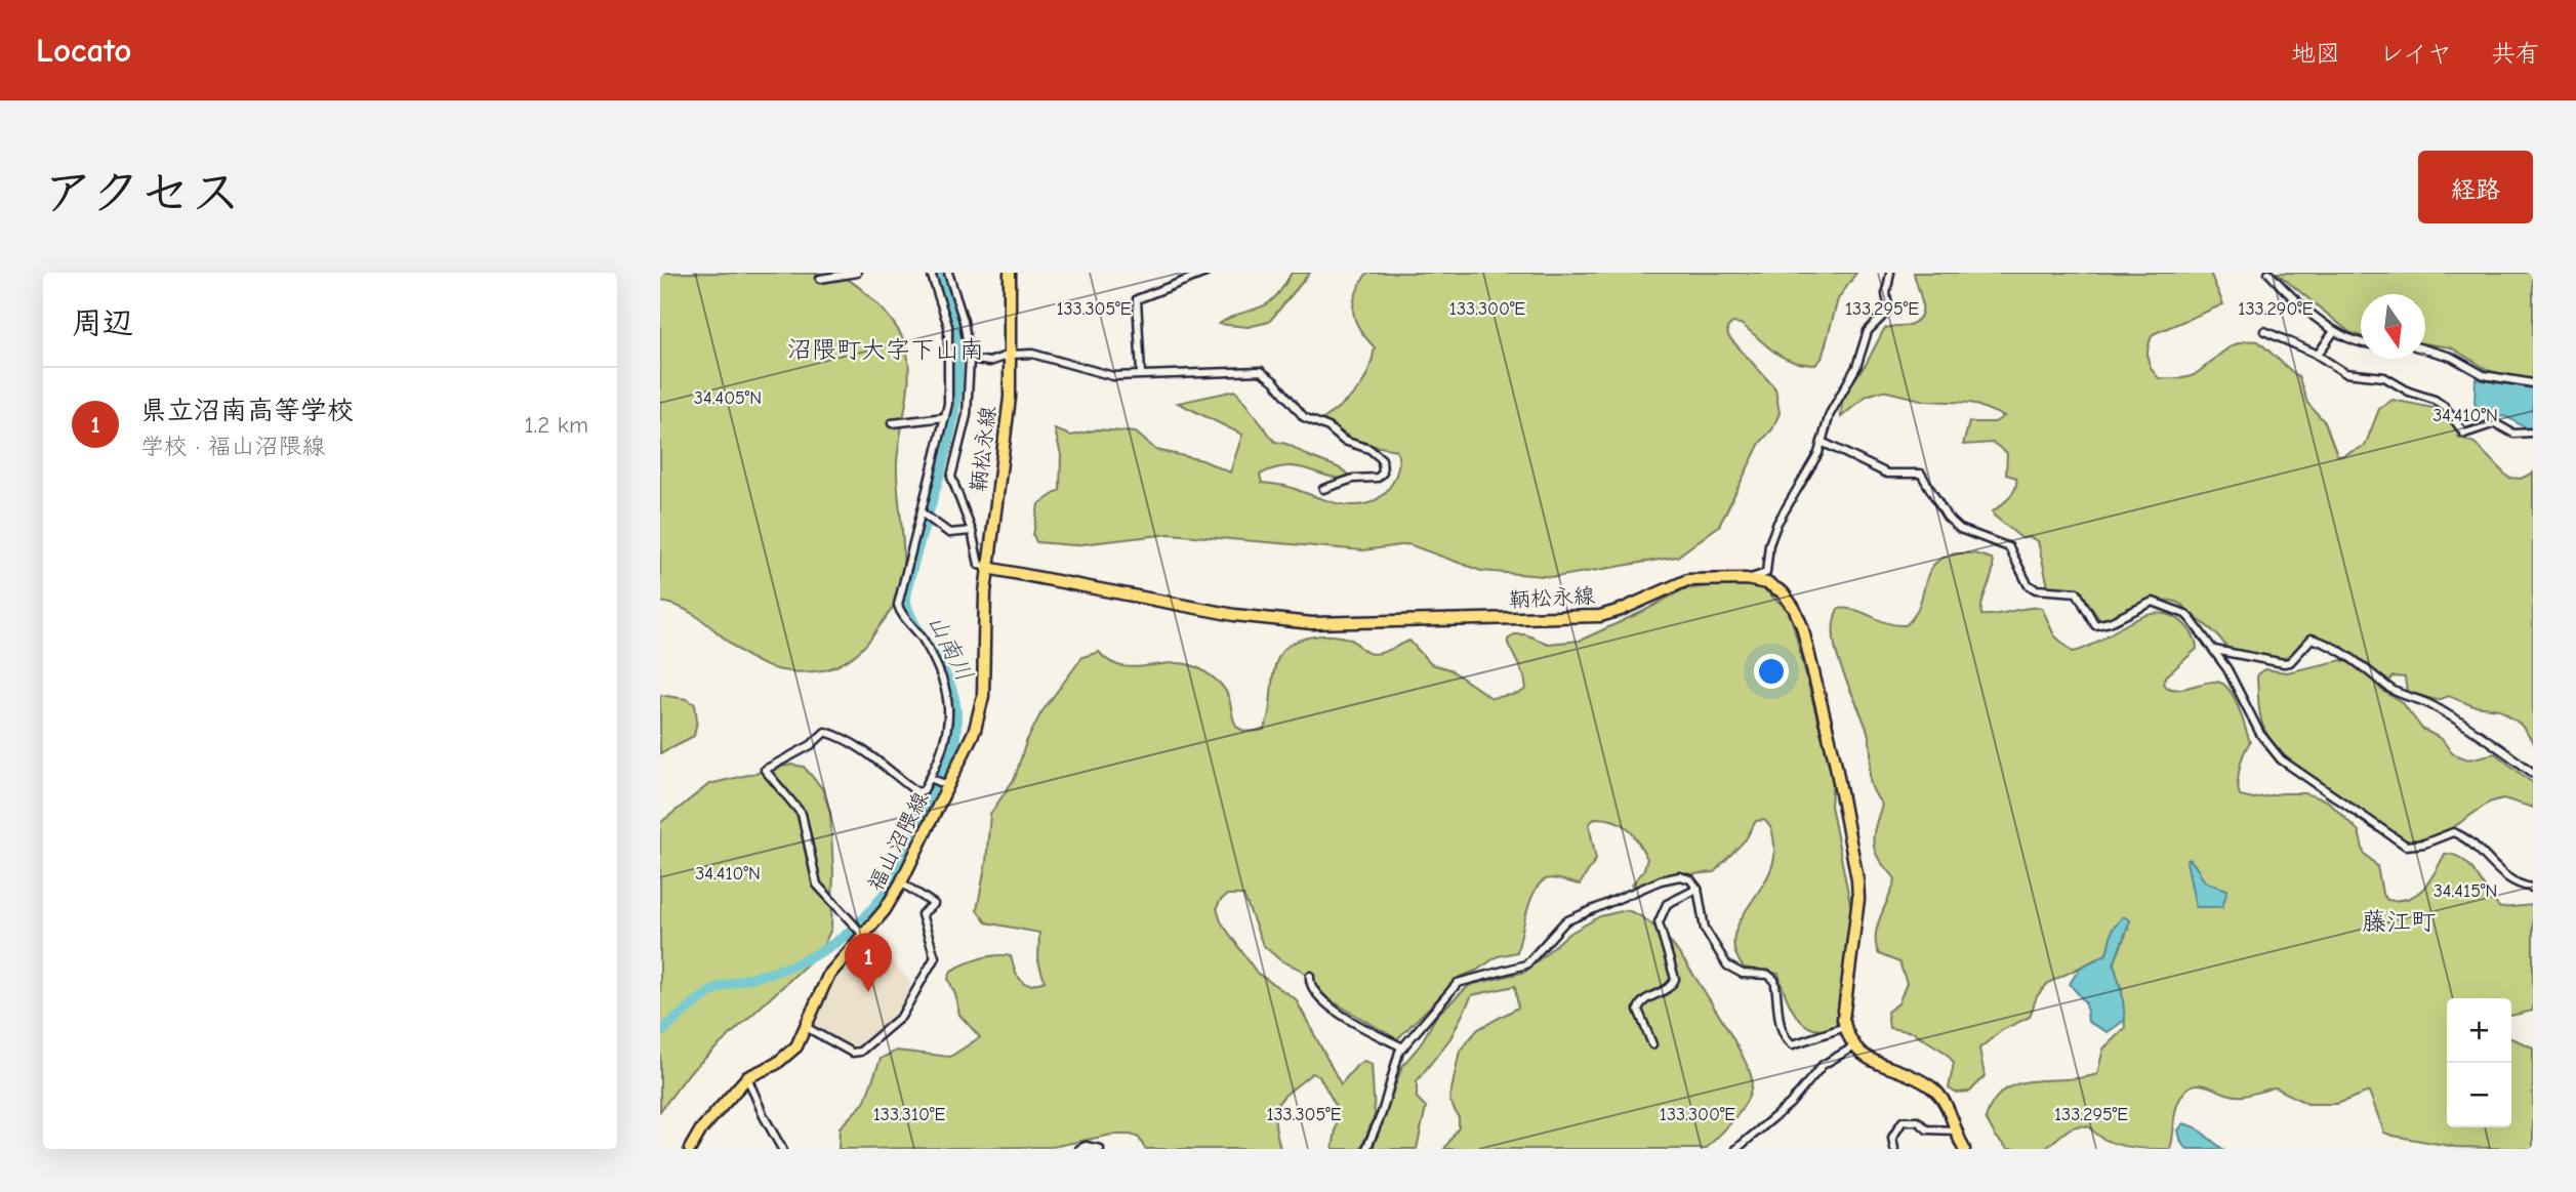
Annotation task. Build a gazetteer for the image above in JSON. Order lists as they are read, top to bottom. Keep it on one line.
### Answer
{"streets":{"main road":["鞆松永線","福山沼隈線"]},"crossings":[["鞆松永線","福山沼隈線"]],"districts":["沼隈町大字下山南","藤江町"],"water":["山南川"],"north":"bottom","page":{"header":"Locato","nav":["地図","レイヤ","共有"],"title":"アクセス","buttons":"経路","heading":"周辺","list":[{"mark":"1","name":"県立沼南高等学校","note":"学校 · 福山沼隈線","value":"1.2 km"}],"pins":"1","map_buttons":["+","−"]},"coordinates":["133.305°E","133.300°E","133.295°E","133.290°E","34.405°N","34.410°N","34.415°N","133.310°E"]}
